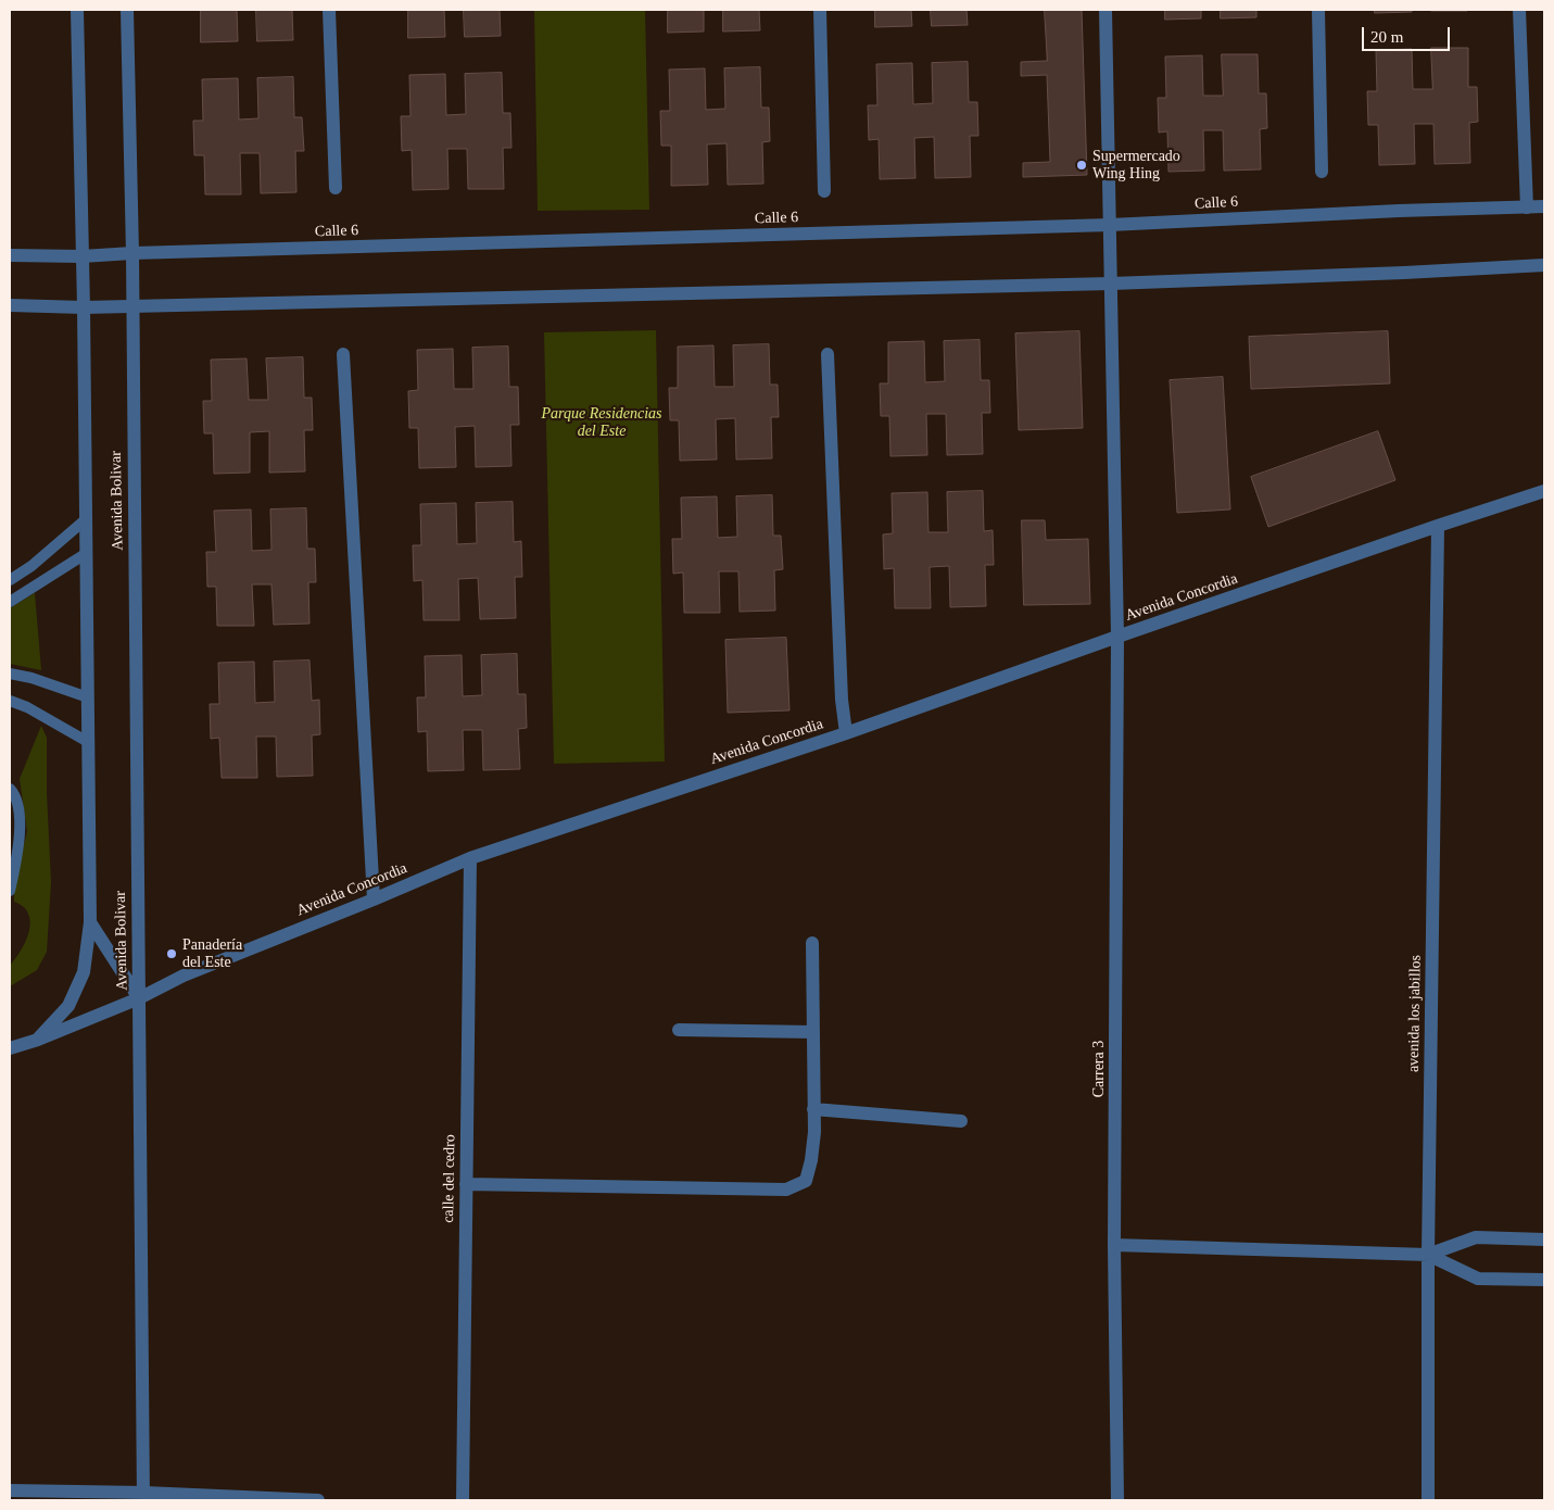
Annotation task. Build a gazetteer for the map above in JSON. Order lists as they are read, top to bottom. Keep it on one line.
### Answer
{"streets":{"street":["Calle 6","Avenida Bolivar","Avenida Concordia","avenida los jabillos","Carrera 3","calle del cedro"]},"crossings":[["Calle 6","Avenida Bolivar"],["Calle 6","Carrera 3"],["Avenida Bolivar","Avenida Concordia"],["Avenida Concordia","avenida los jabillos"],["Avenida Concordia","Carrera 3"],["Avenida Concordia","calle del cedro"]],"parks":["Parque Residencias del Este"],"places":["Supermercado Wing Hing","Panadería del Este"],"scale_bar":"20 m"}
